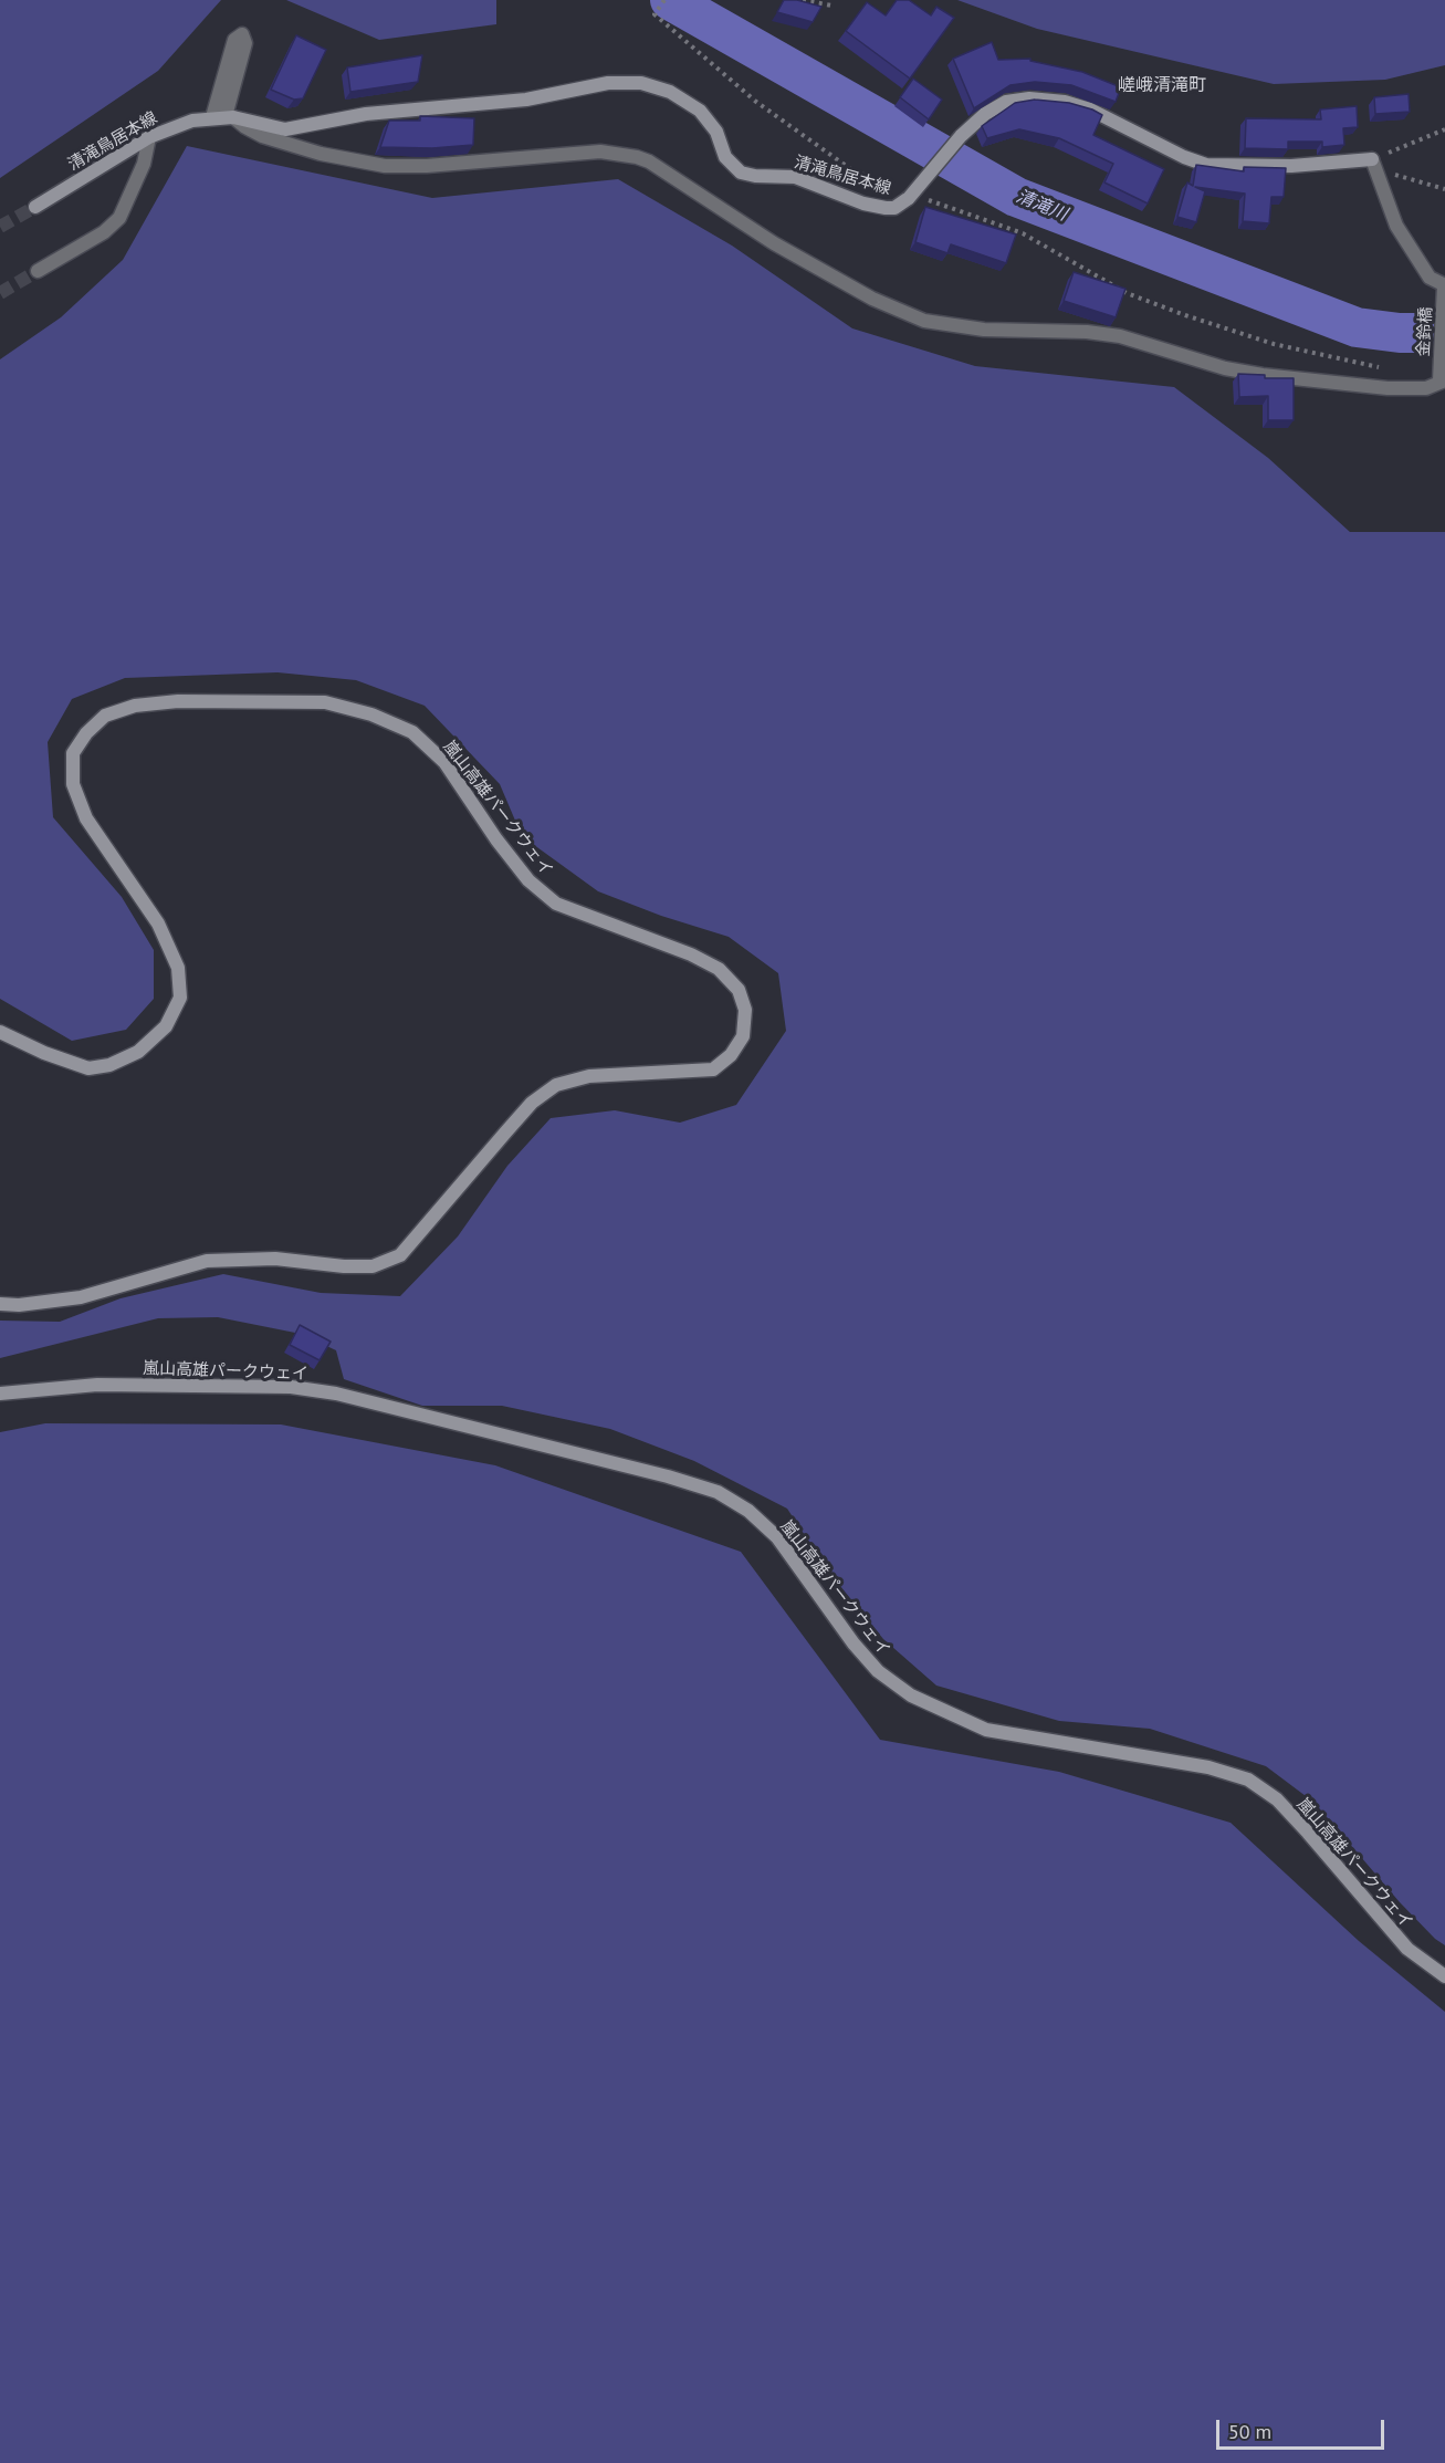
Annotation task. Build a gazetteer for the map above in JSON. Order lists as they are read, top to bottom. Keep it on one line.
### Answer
{"streets":{"street":["清滝鳥居本線","金鈴橋","嵐山高雄パークウェイ"]},"districts":["嵯峨清滝町"],"water":["清滝川"],"scale_bar":"50 m"}
